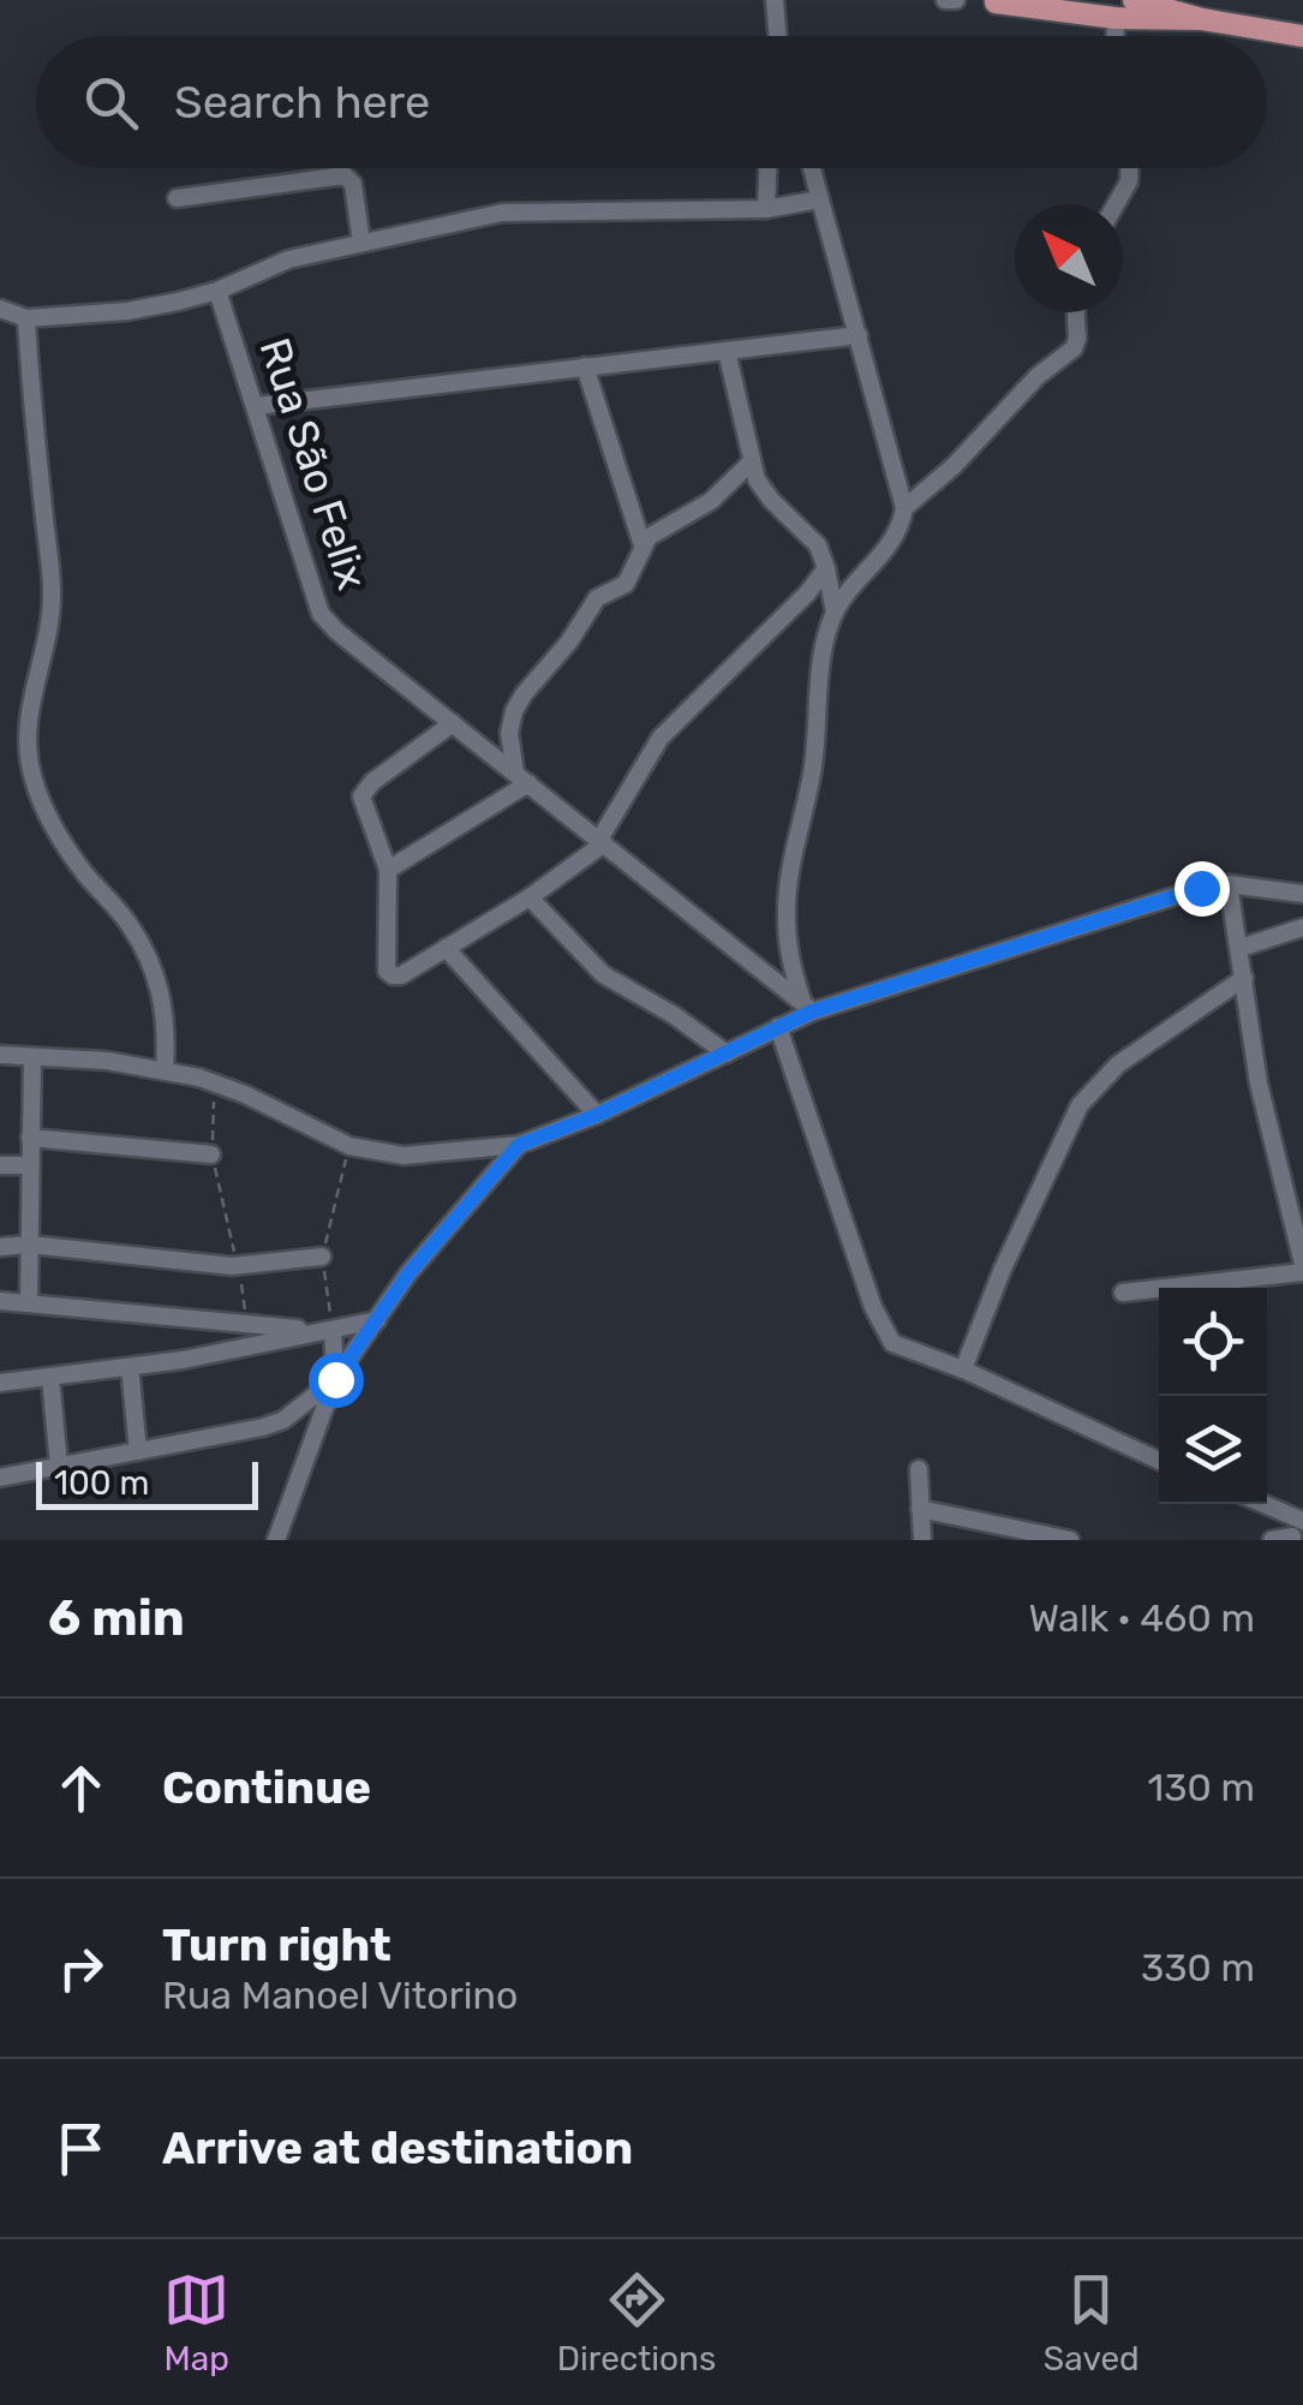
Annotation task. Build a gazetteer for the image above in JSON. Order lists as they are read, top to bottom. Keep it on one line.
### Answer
{"streets":{"street":["Rua São Felix"]},"scale_bar":"100 m","north":"top left","page":{"search":"Search here","scale":"100 m","heading":["6 min","Walk · 460 m"],"list":[["Continue","130 m"],["Turn right","Rua Manoel Vitorino","330 m"],"Arrive at destination"],"nav":["Map","Directions","Saved"]}}
